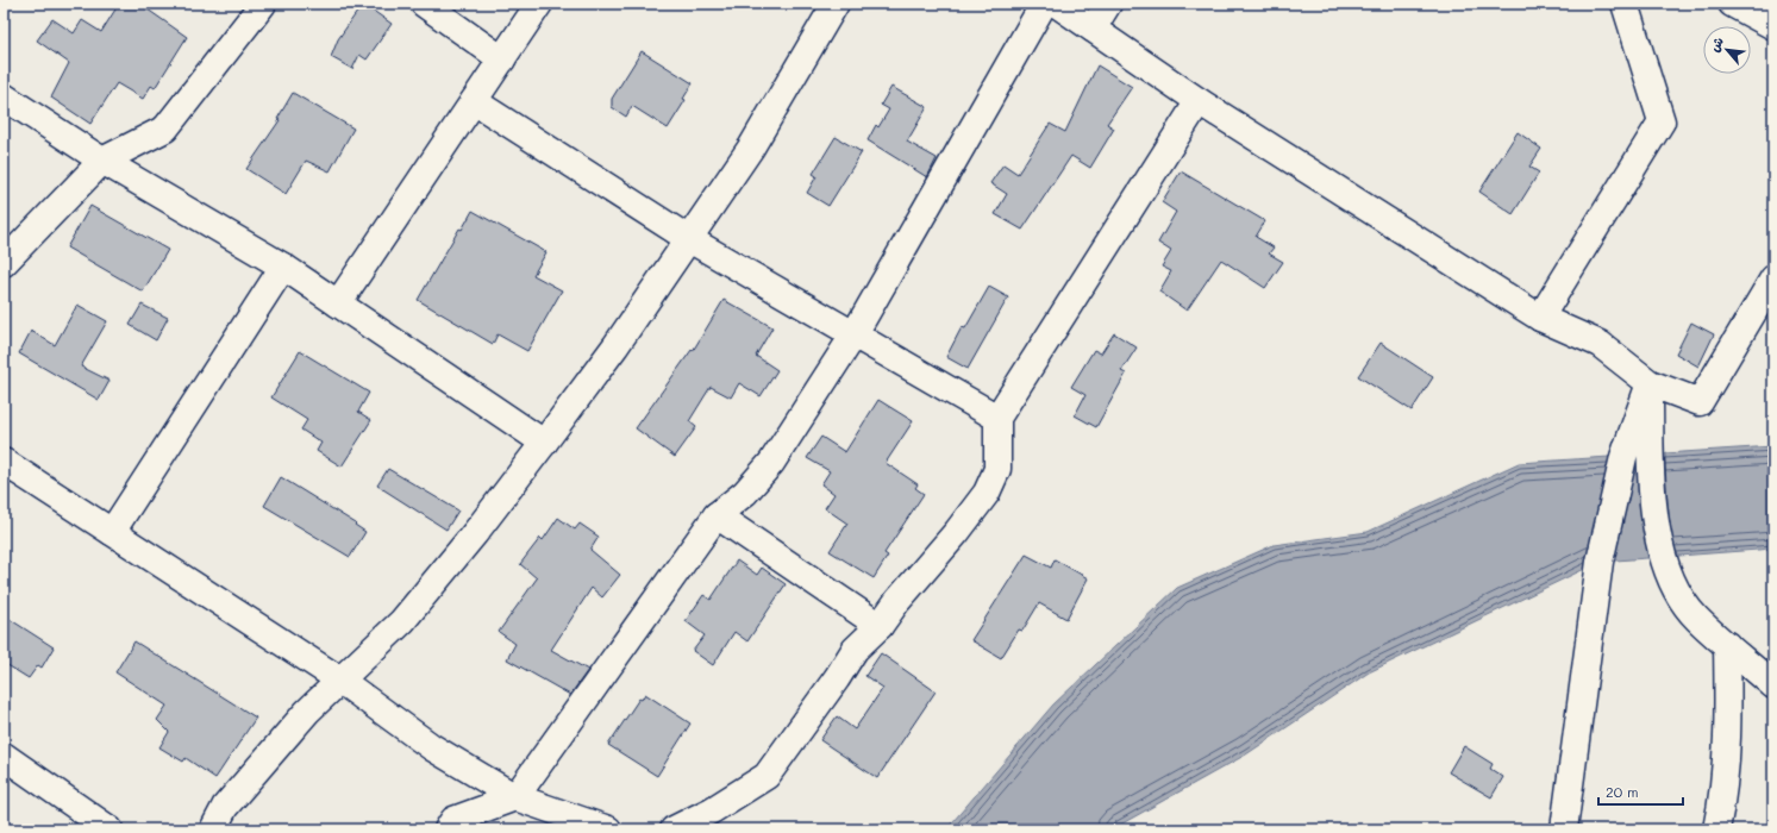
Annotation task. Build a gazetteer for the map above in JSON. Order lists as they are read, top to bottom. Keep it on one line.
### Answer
{"scale_bar":"20 m","north":"top left"}
